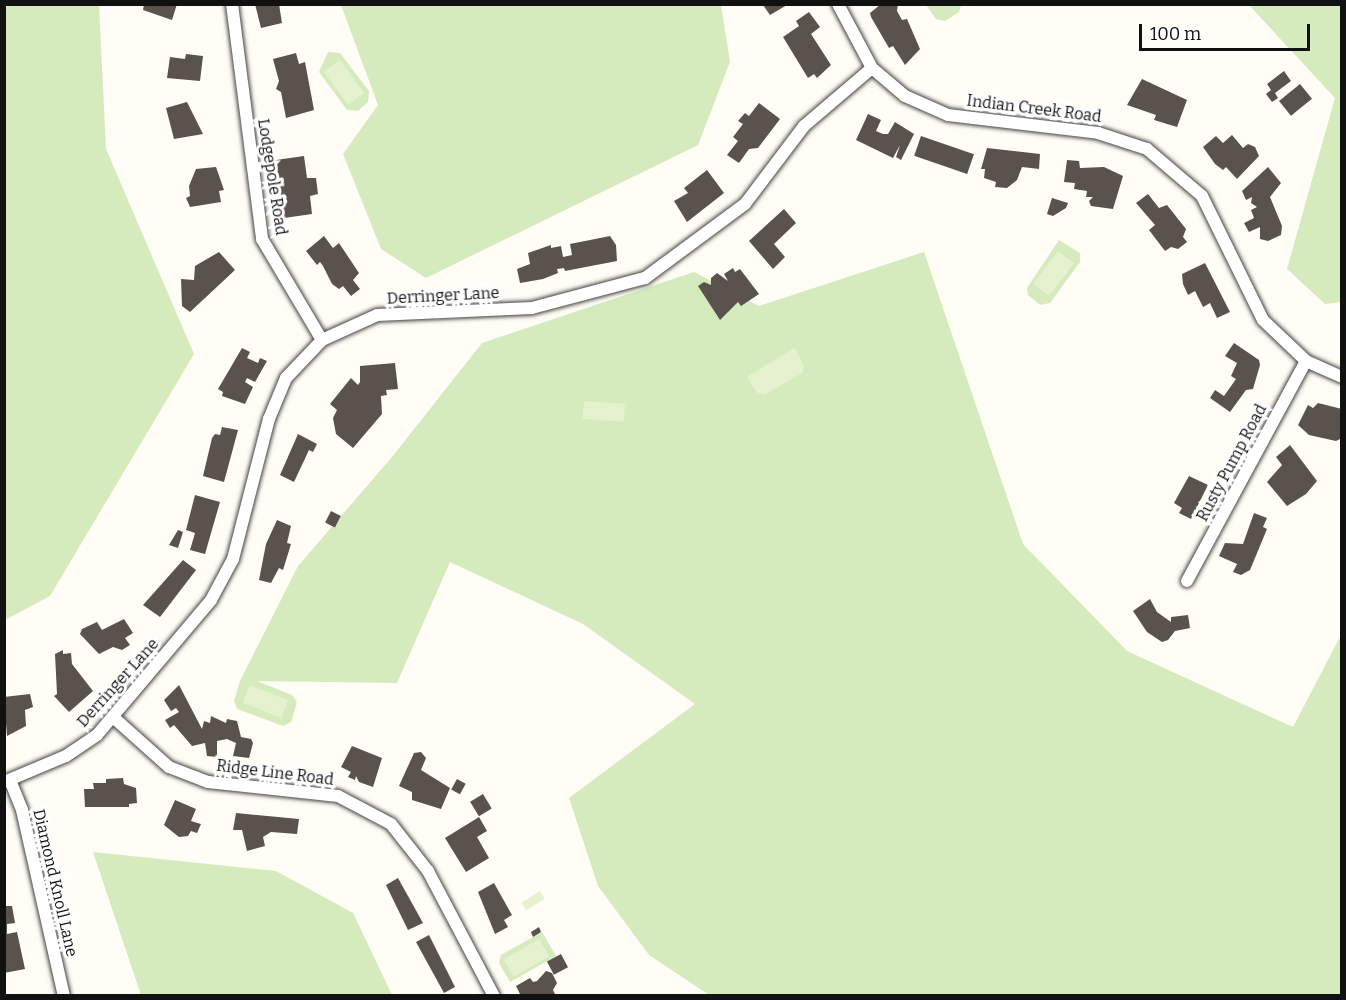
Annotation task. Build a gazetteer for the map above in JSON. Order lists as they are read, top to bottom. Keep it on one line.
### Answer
{"streets":{"street":["Indian Creek Road","Lodgepole Road","Derringer Lane","Rusty Pump Road","Ridge Line Road","Diamond Knoll Lane"]},"crossings":[["Indian Creek Road","Derringer Lane"],["Indian Creek Road","Rusty Pump Road"],["Lodgepole Road","Derringer Lane"],["Derringer Lane","Ridge Line Road"],["Derringer Lane","Diamond Knoll Lane"]],"scale_bar":"100 m"}
